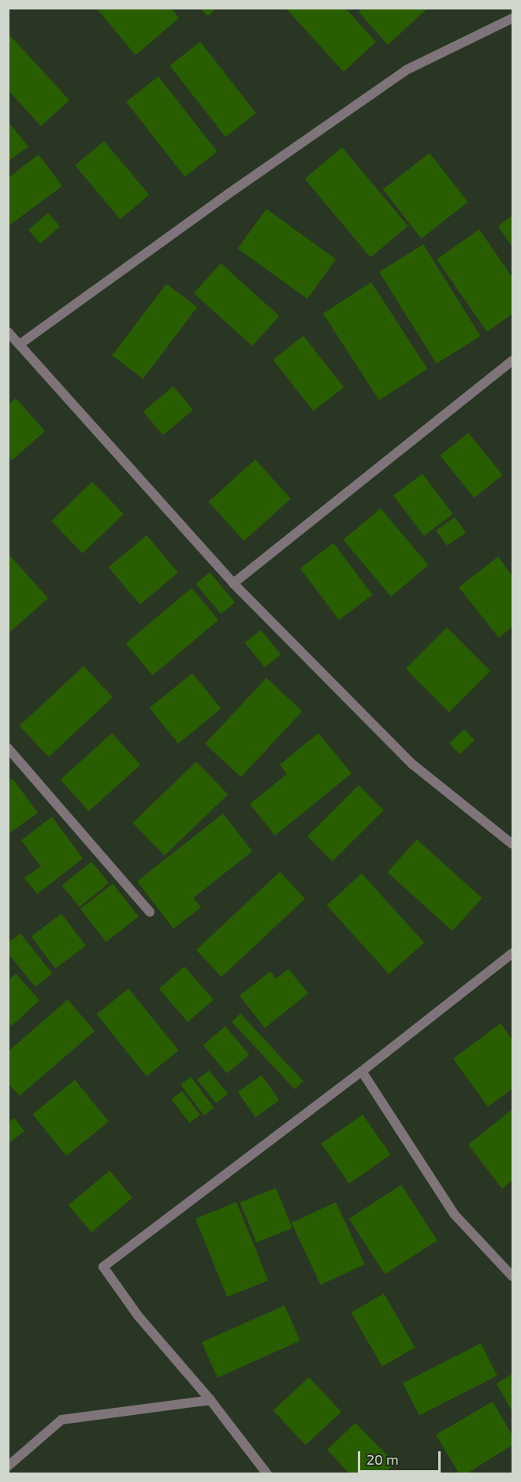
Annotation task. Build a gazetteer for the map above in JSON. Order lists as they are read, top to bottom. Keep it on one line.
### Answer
{"scale_bar":"20 m"}
